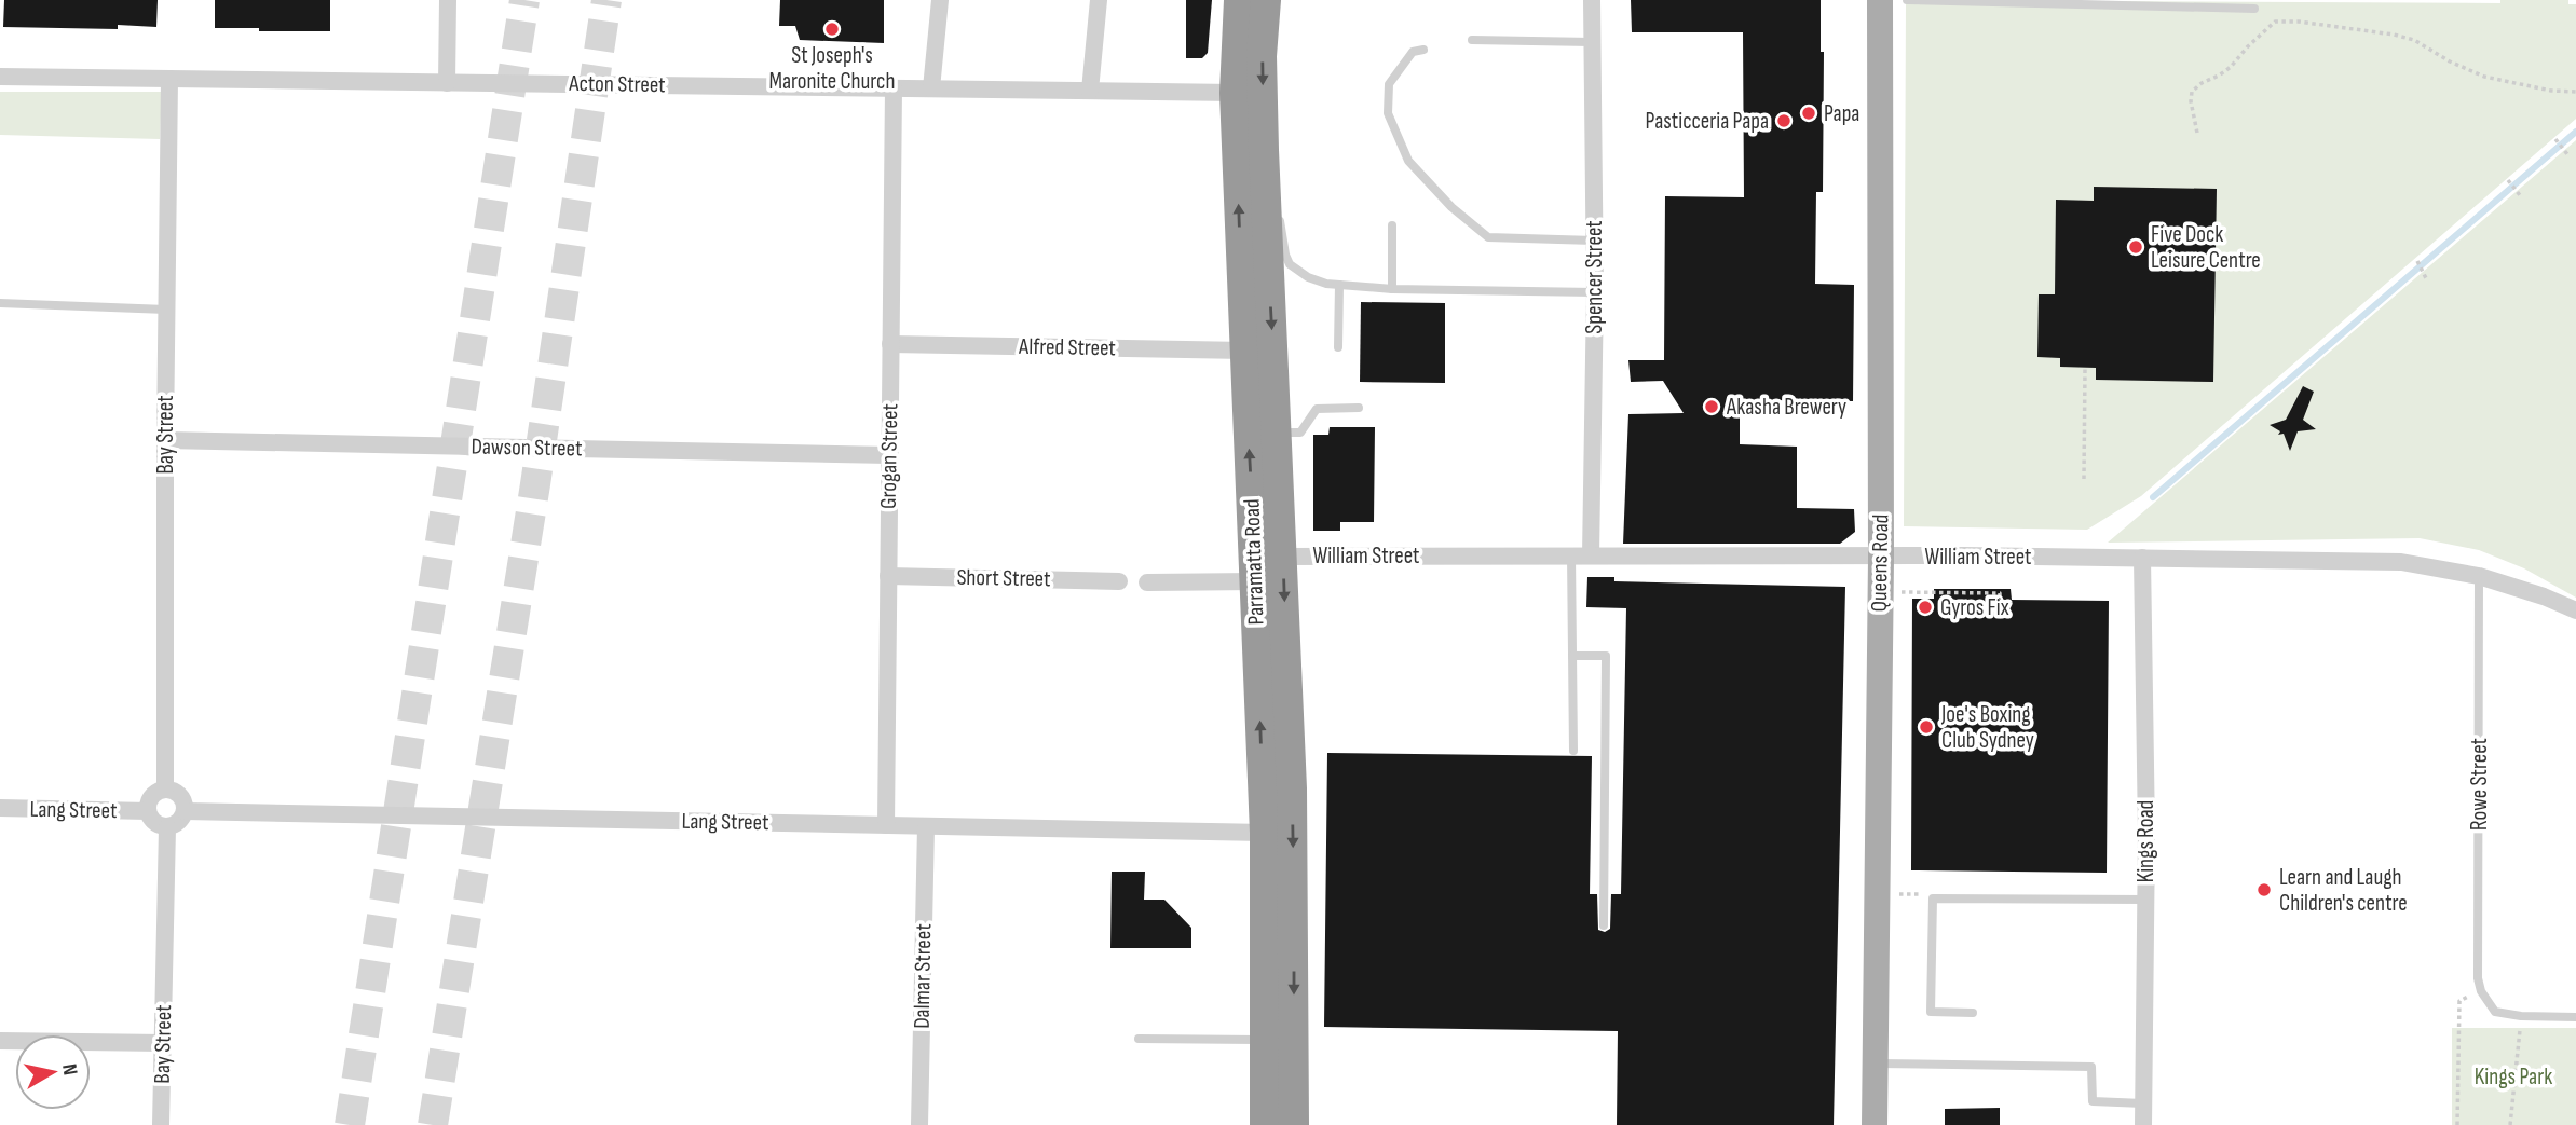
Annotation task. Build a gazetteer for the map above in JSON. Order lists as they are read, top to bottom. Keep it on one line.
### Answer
{"streets":{"highway":["Parramatta Road"],"main road":["Queens Road"],"street":["Acton Street","Spencer Street","Alfred Street","Bay Street","Dawson Street","Grogan Street","William Street","Short Street","Lang Street","Kings Road","Dalmar Street"],"lane":["Rowe Street"]},"crossings":[["Acton Street","Bay Street"],["Acton Street","Grogan Street"],["Acton Street","Parramatta Road"],["Spencer Street","William Street"],["Alfred Street","Grogan Street"],["Alfred Street","Parramatta Road"],["Bay Street","Dawson Street"],["Bay Street","Lang Street"],["Dawson Street","Grogan Street"],["Grogan Street","Short Street"],["Grogan Street","Lang Street"],["William Street","Parramatta Road"],["William Street","Queens Road"],["William Street","Rowe Street"],["William Street","Kings Road"],["Parramatta Road","Lang Street"],["Lang Street","Dalmar Street"]],"parks":["Kings Park"],"places":["St Joseph's Maronite Church","Papa","Pasticceria Papa","Five Dock Leisure Centre","Akasha Brewery","Gyros Fix","Joe's Boxing Club Sydney","Learn and Laugh Children's centre"],"north":"right"}
